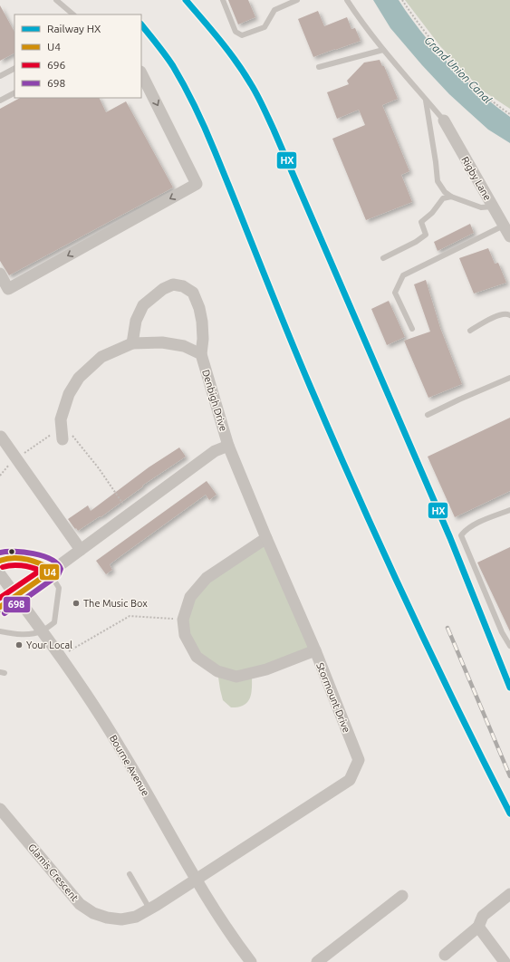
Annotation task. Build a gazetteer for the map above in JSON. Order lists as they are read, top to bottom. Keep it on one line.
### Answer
{"streets":{"street":["Rigby Lane","Denbigh Drive","Stormount Drive","Bourne Avenue","Glamis Crescent"]},"crossings":[["Denbigh Drive","Stormount Drive"],["Stormount Drive","Bourne Avenue"],["Stormount Drive","Glamis Crescent"],["Bourne Avenue","Glamis Crescent"]],"water":["Grand Union Canal"],"places":["The Music Box","Your Local"],"lines":["rail line HX","transit line 698","transit line U4","transit line 696"],"legend":["Railway HX","U4","696","698"]}
